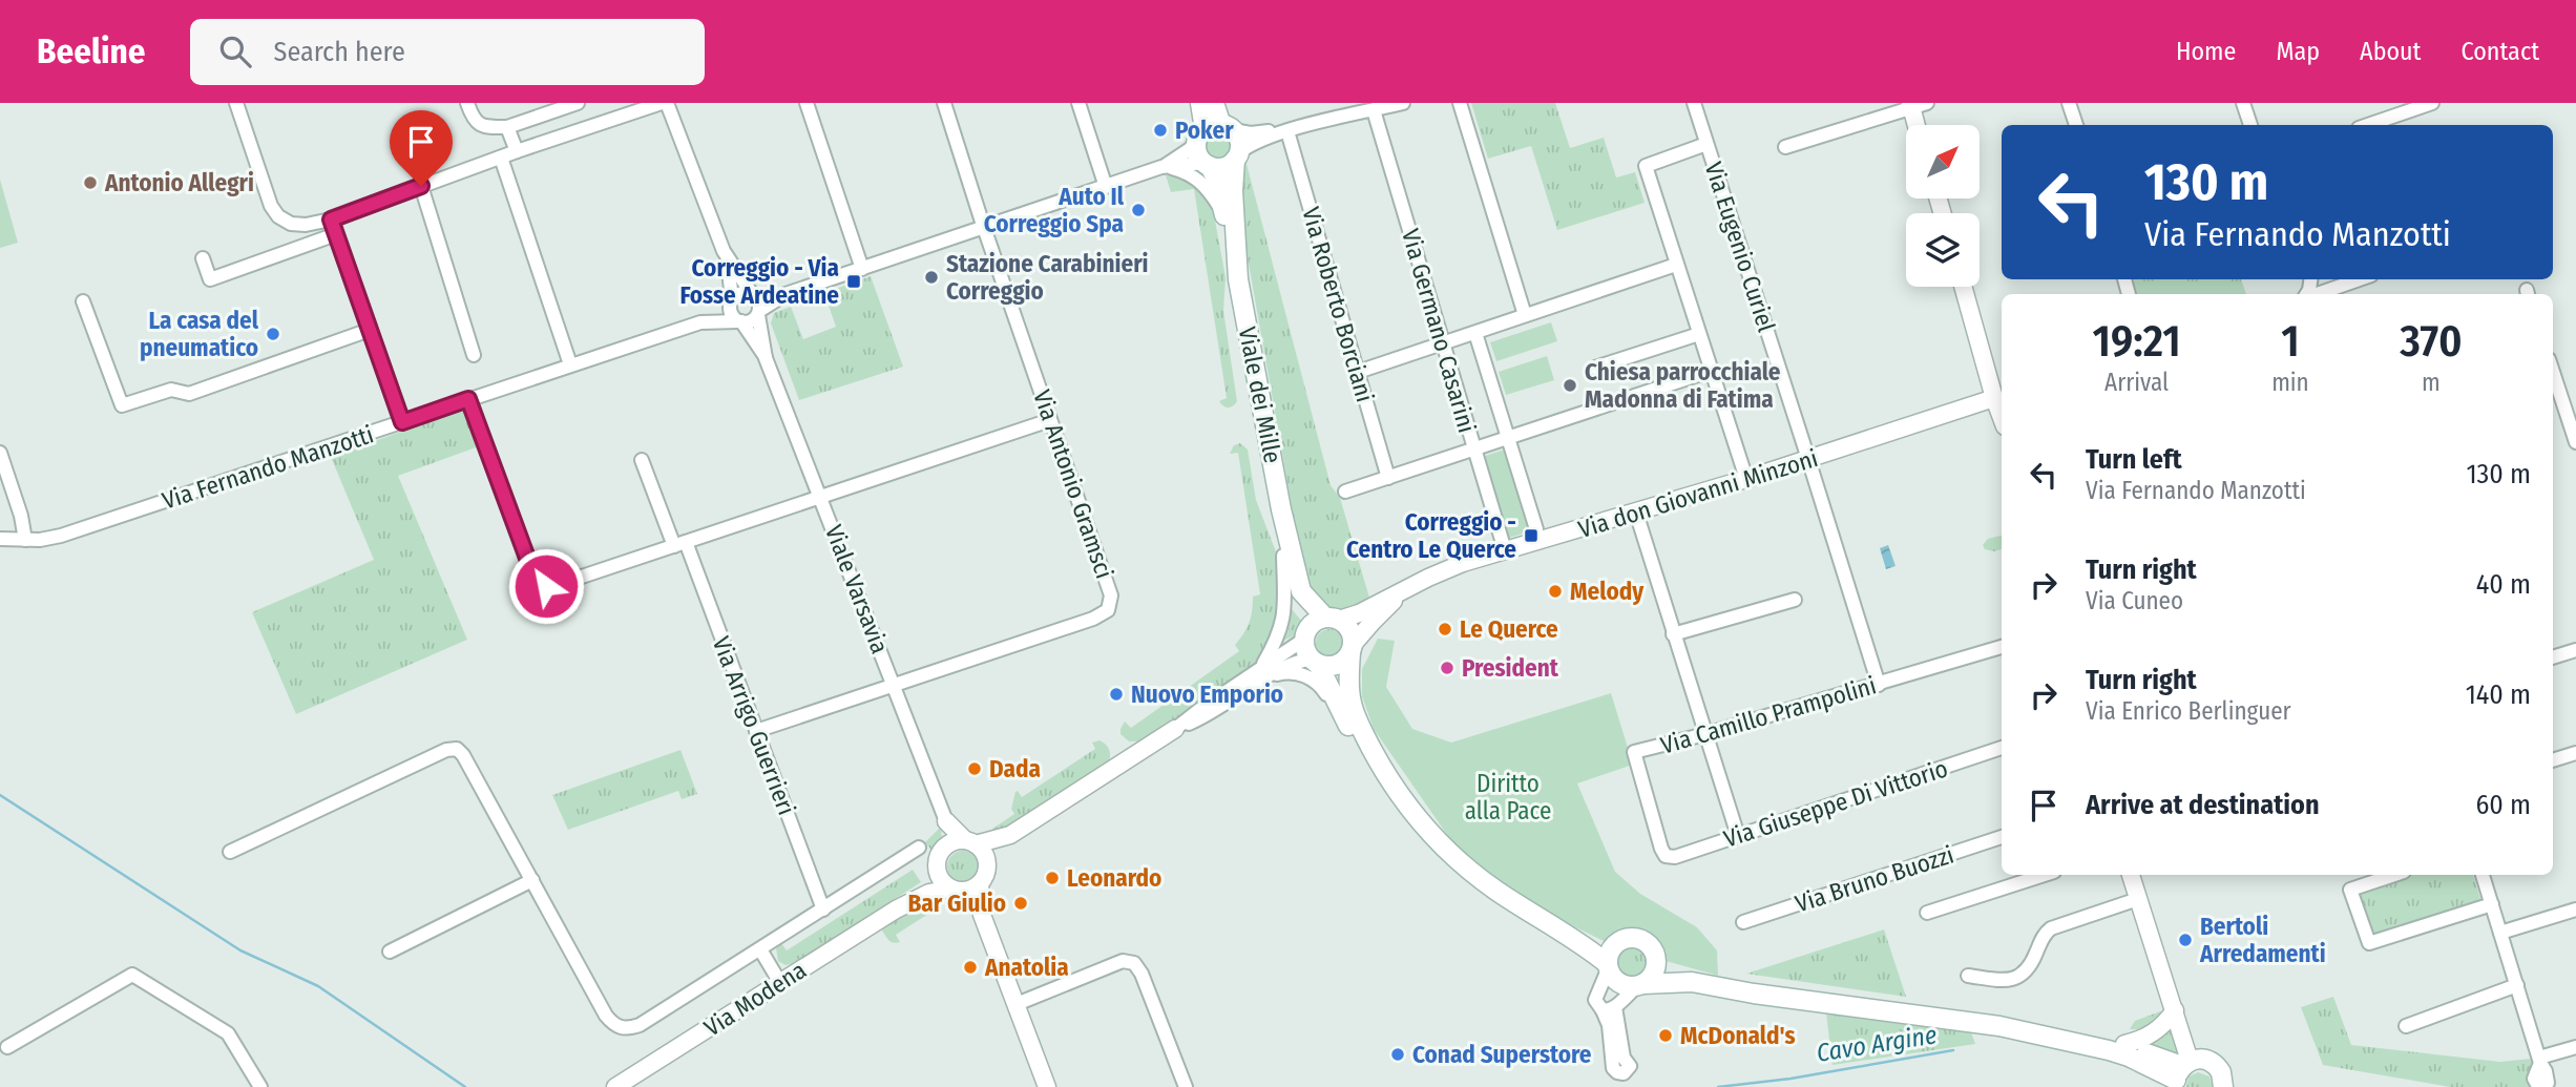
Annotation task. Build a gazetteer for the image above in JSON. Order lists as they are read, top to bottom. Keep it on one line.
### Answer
{"streets":{"main road":["Viale dei Mille"],"street":["Via Eugenio Curiel","Via Roberto Borciani","Via Germano Casarini","Via Fernando Manzotti","Via Antonio Gramsci","Via don Giovanni Minzoni","Viale Varsavia","Via Camillo Prampolini","Via Arrigo Guerrieri","Via Giuseppe Di Vittorio","Via Bruno Buozzi","Via Modena"]},"crossings":[["Via Eugenio Curiel","Via don Giovanni Minzoni"],["Via Eugenio Curiel","Via Camillo Prampolini"],["Via Germano Casarini","Via don Giovanni Minzoni"],["Viale dei Mille","Via don Giovanni Minzoni"],["Via Fernando Manzotti","Viale Varsavia"],["Via Antonio Gramsci","Viale Varsavia"],["Viale Varsavia","Via Modena"],["Via Camillo Prampolini","Via Giuseppe Di Vittorio"]],"water":["Cavo Argine"],"parks":["Diritto alla Pace"],"places":{"other":["Poker","Antonio Allegri","Auto Il Correggio Spa","Stazione Carabinieri Correggio","La casa del pneumatico","Chiesa parrocchiale Madonna di Fatima","Melody","Le Querce","President","Nuovo Emporio","Dada","Leonardo","Bar Giulio","Bertoli Arredamenti","Anatolia","McDonald's","Conad Superstore"],"transit":["Correggio - Via Fosse Ardeatine","Correggio - Centro Le Querce"]},"north":"top right","page":{"header":"Beeline","search":"Search here","nav":["Home","Map","About","Contact"],"turn":["130 m","Via Fernando Manzotti"],"eta":["19:21","Arrival","1","min","370","m"],"list":[{"name":"Turn left","note":"Via Fernando Manzotti","value":"130 m"},{"name":"Turn right","note":"Via Cuneo","value":"40 m"},{"name":"Turn right","note":"Via Enrico Berlinguer","value":"140 m"},{"name":"Arrive at destination","value":"60 m"}]}}
